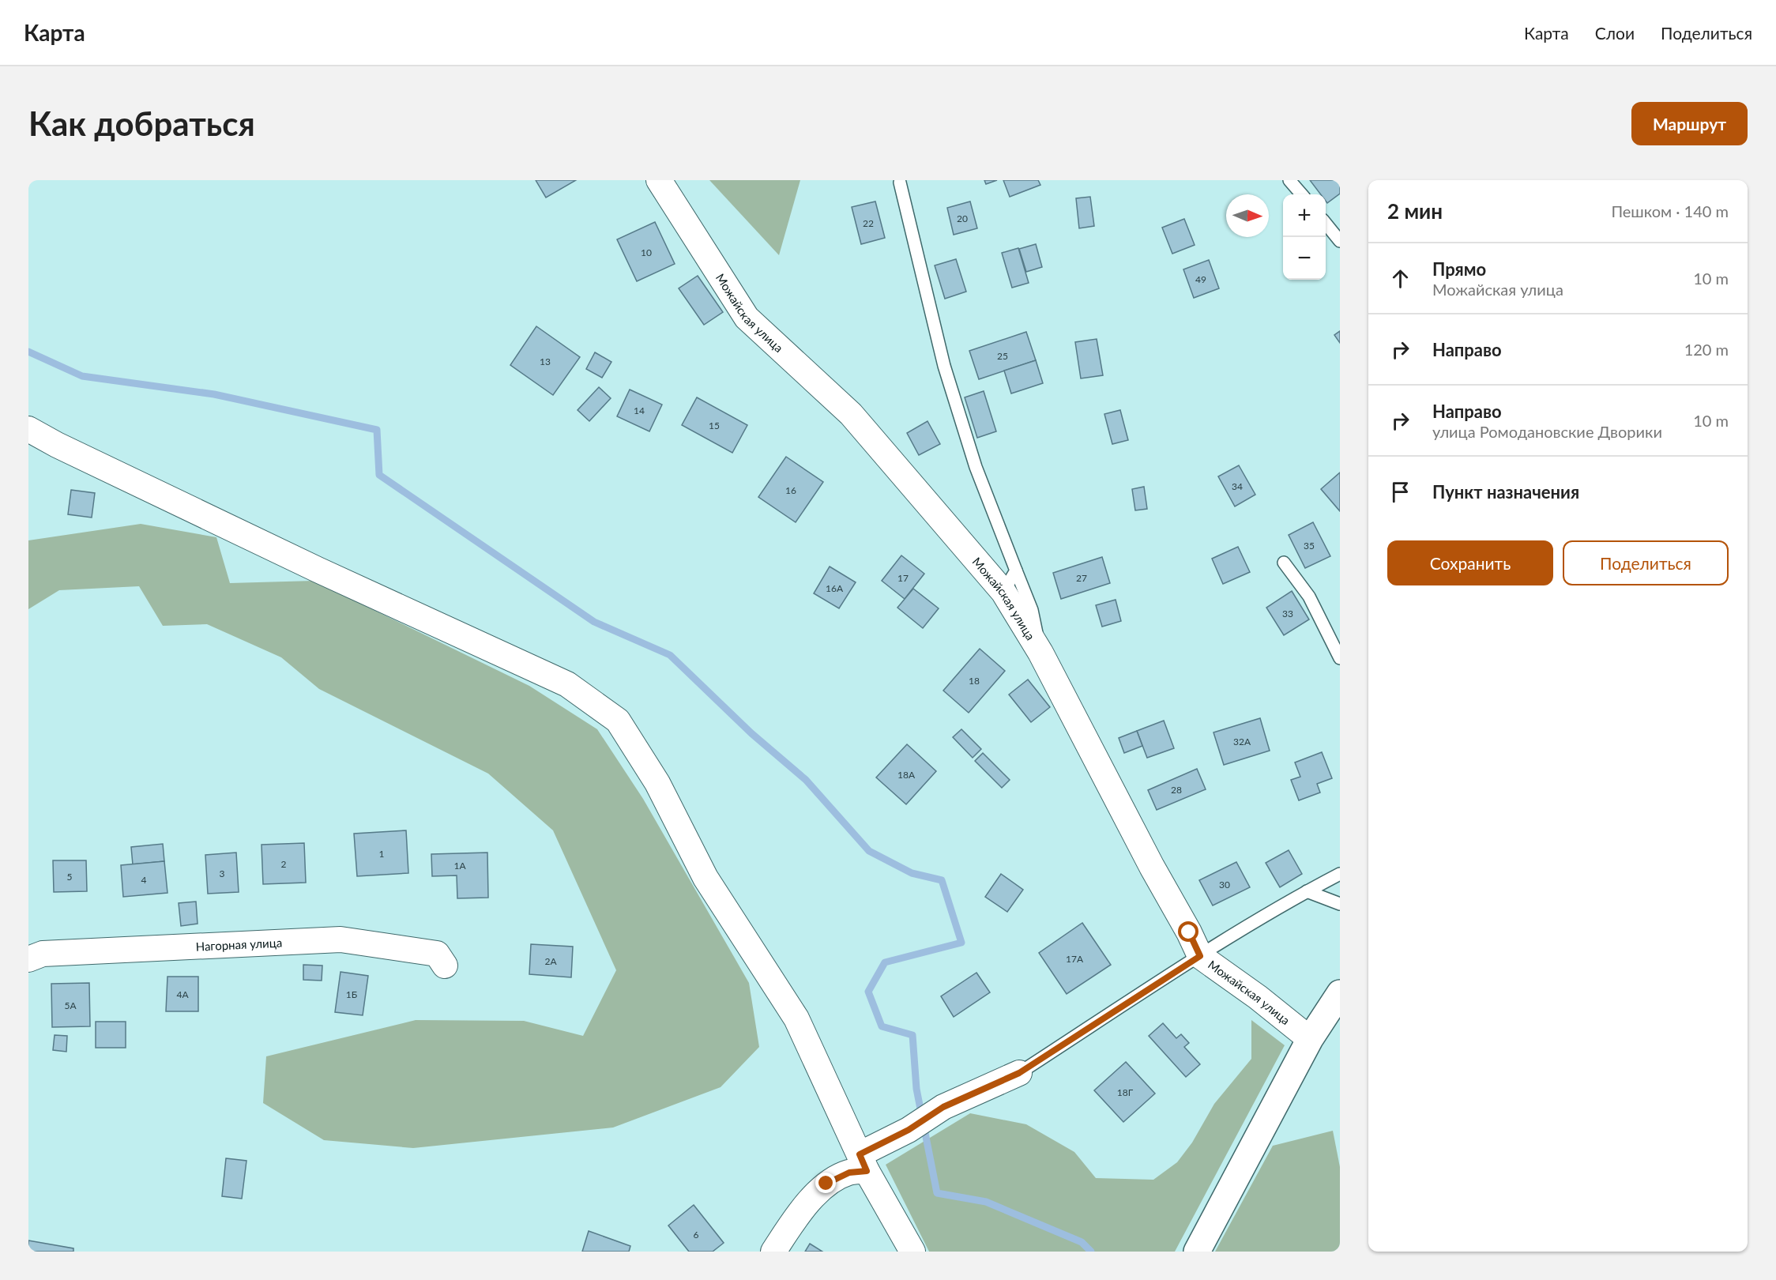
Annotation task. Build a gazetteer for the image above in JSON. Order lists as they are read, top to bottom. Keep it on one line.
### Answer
{"streets":{"street":["Можайская улица","Нагорная улица"]},"house_numbers":["20","22","10","49","25","13","14","15","34","16","35","17","27","16А","33","18","32А","18А","28","1","2","1А","3","5","4","30","17А","2А","4А","1Б","5А","18Г","6"],"north":"right","page":{"header":"Карта","nav":["Карта","Слои","Поделиться"],"buttons":["Маршрут",["Сохранить","Поделиться"]],"title":"Как добраться","heading":["2 мин","Пешком · 140 m"],"map_buttons":["+","−"],"list":[["Прямо","Можайская улица","10 m"],["Направо","120 m"],["Направо","улица Ромодановские Дворики","10 m"],"Пункт назначения"]}}
